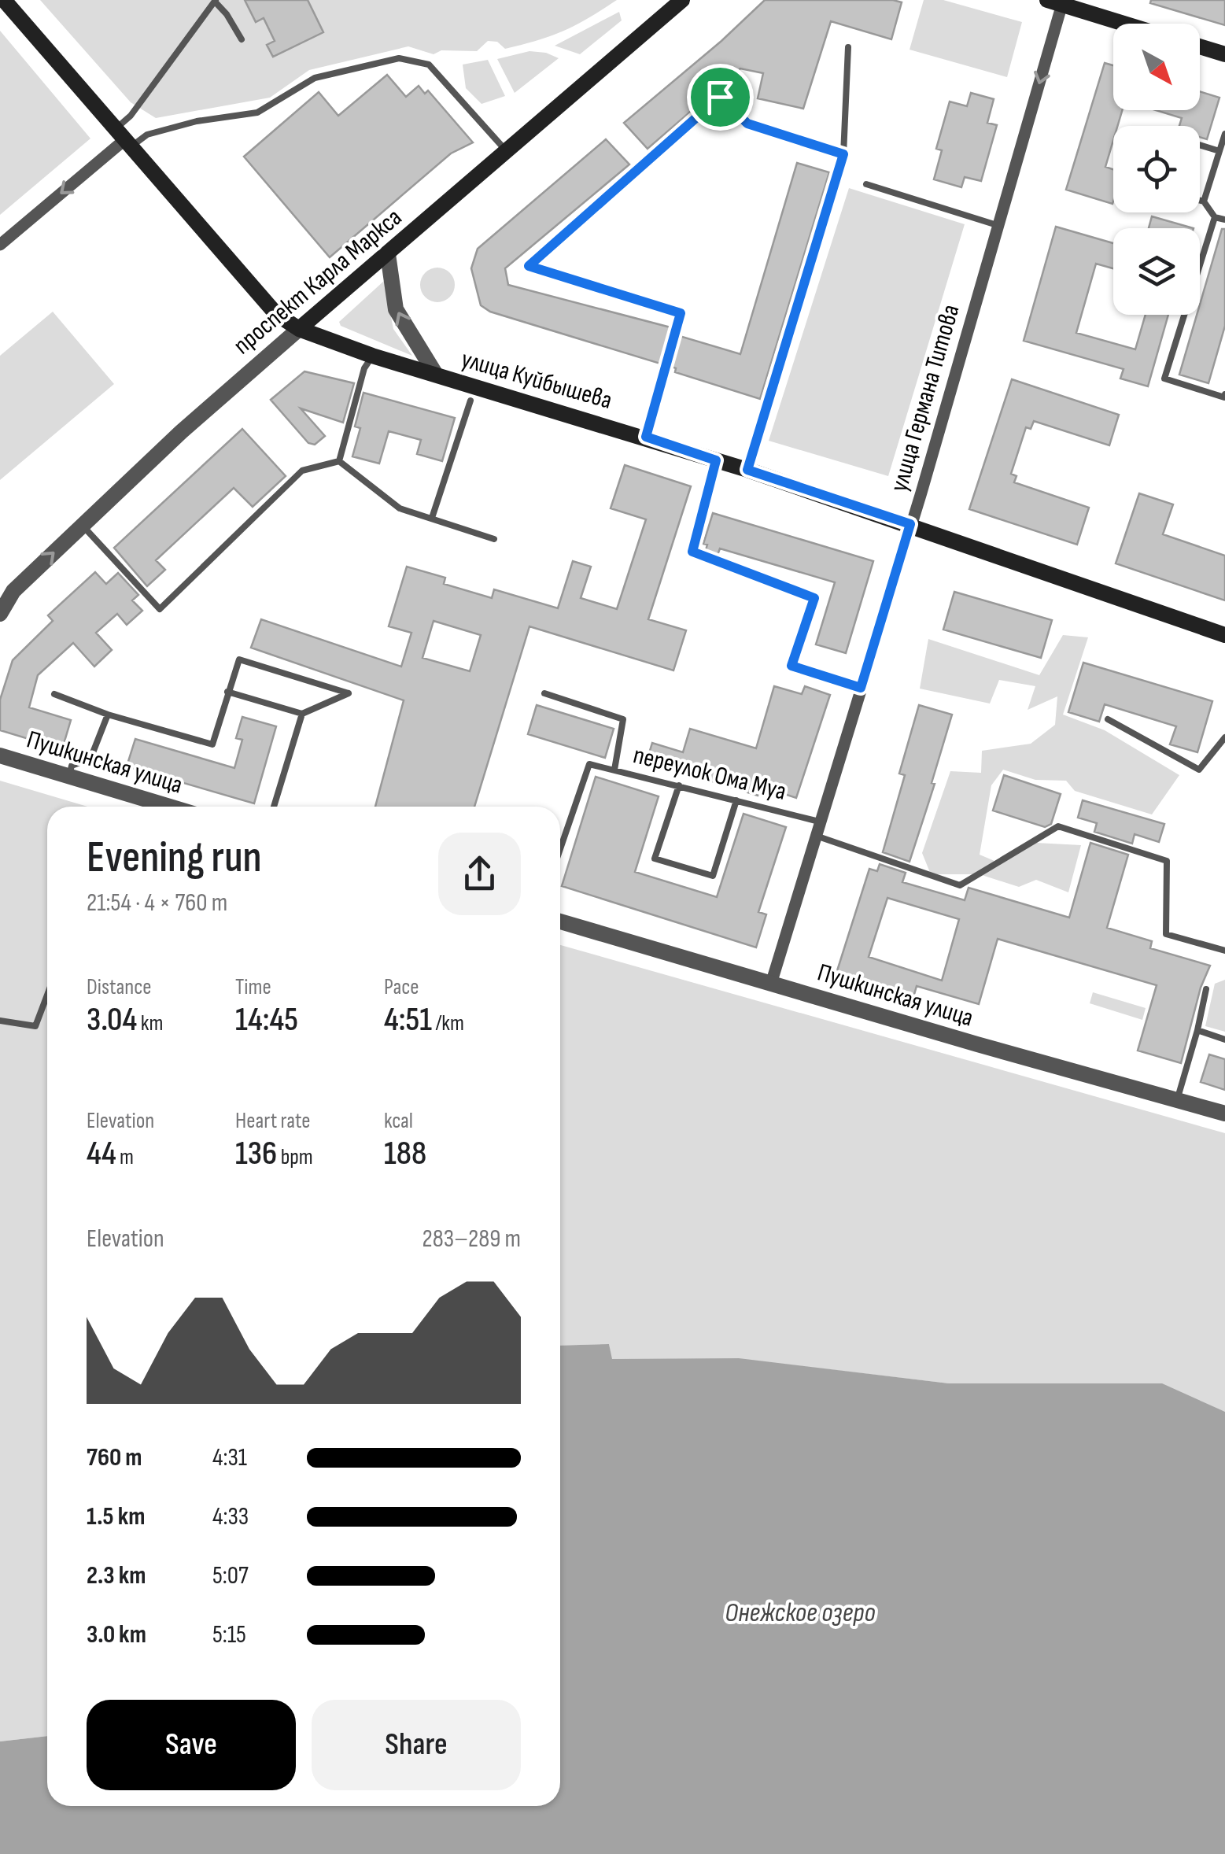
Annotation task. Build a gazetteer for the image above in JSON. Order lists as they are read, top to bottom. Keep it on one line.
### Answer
{"streets":{"main road":["проспект Карла Маркса","улица Куйбышева"],"street":["улица Германа Титова","Пушкинская улица"],"lane":["переулок Ома Муа"]},"crossings":[["проспект Карла Маркса","улица Куйбышева"],["улица Куйбышева","улица Германа Титова"],["улица Германа Титова","Пушкинская улица"],["улица Германа Титова","переулок Ома Муа"]],"water":["Онежское озеро"],"north":"bottom right","page":{"heading":["Evening run","21:54 · 4 × 760 m"],"stats":[["Distance","3.04 km"],["Time","14:45"],["Pace","4:51 /km"],["Elevation","44 m"],["Heart rate","136 bpm"],["kcal","188"]],"chart":["Elevation","283–289 m"],"list":[{"name":"760 m","note":"4:31"},{"name":"1.5 km","note":"4:33"},{"name":"2.3 km","note":"5:07"},{"name":"3.0 km","note":"5:15"}],"buttons":["Save","Share"]}}
